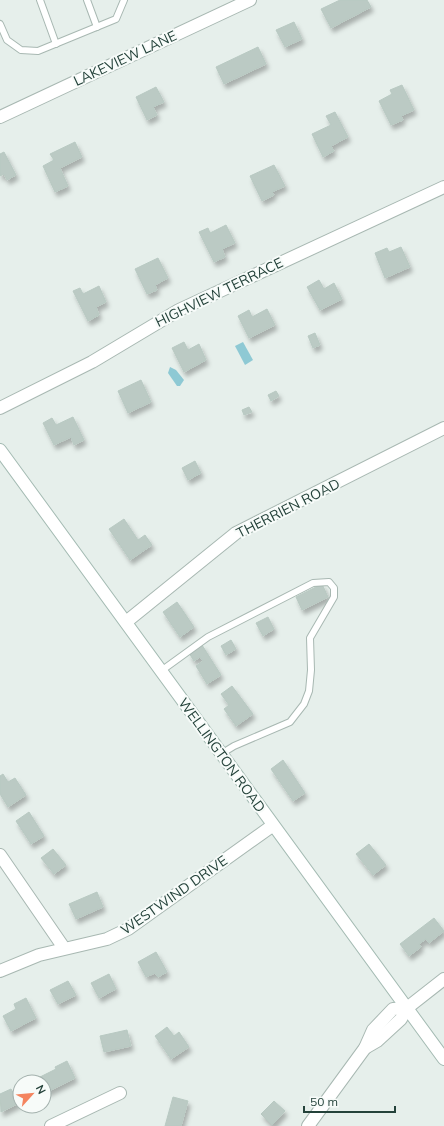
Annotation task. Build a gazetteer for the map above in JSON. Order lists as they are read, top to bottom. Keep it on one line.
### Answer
{"streets":{"street":["LAKEVIEW LANE","HIGHVIEW TERRACE","THERRIEN ROAD","WELLINGTON ROAD","WESTWIND DRIVE"]},"crossings":[["THERRIEN ROAD","WELLINGTON ROAD"],["WELLINGTON ROAD","WESTWIND DRIVE"]],"scale_bar":"50 m","north":"top right"}
